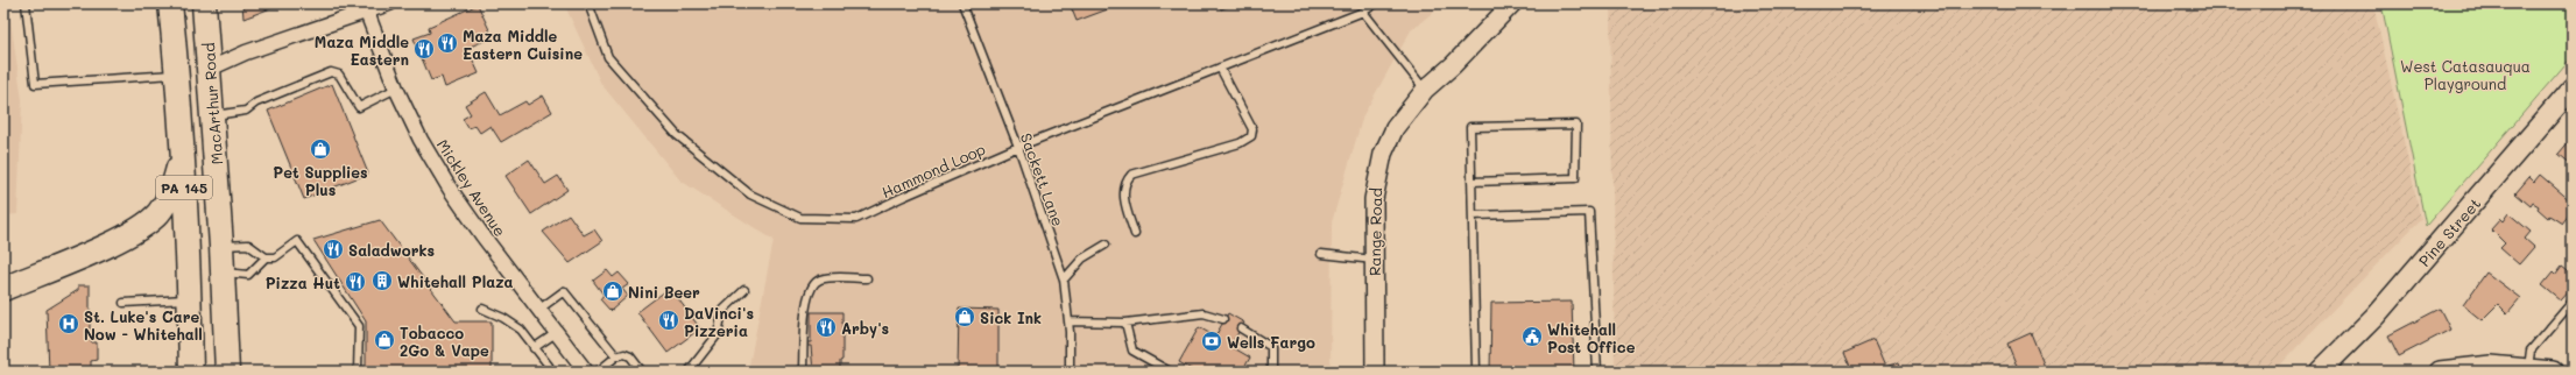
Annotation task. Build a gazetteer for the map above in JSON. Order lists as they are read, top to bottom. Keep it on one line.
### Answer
{"streets":{"highway":["MacArthur Road","PA 145"],"main road":["Pine Street"],"street":["Mickley Avenue","Range Road"],"lane":["Hammond Loop","Sackett Lane"]},"crossings":[["Hammond Loop","Sackett Lane"]],"parks":["West Catasauqua Playground"],"places":{"restaurant":["Maza Middle Eastern Cuisine","Maza Middle Eastern","Saladworks","Pizza Hut","DaVinci's Pizzeria","Arby's"],"shop":["Pet Supplies Plus","Nini Beer","Sick Ink","Tobacco 2Go & Vape"],"building":["Whitehall Plaza"],"hospital":["St. Luke's Care Now - Whitehall"],"public building":["Whitehall Post Office"],"bank":["Wells Fargo"]}}
